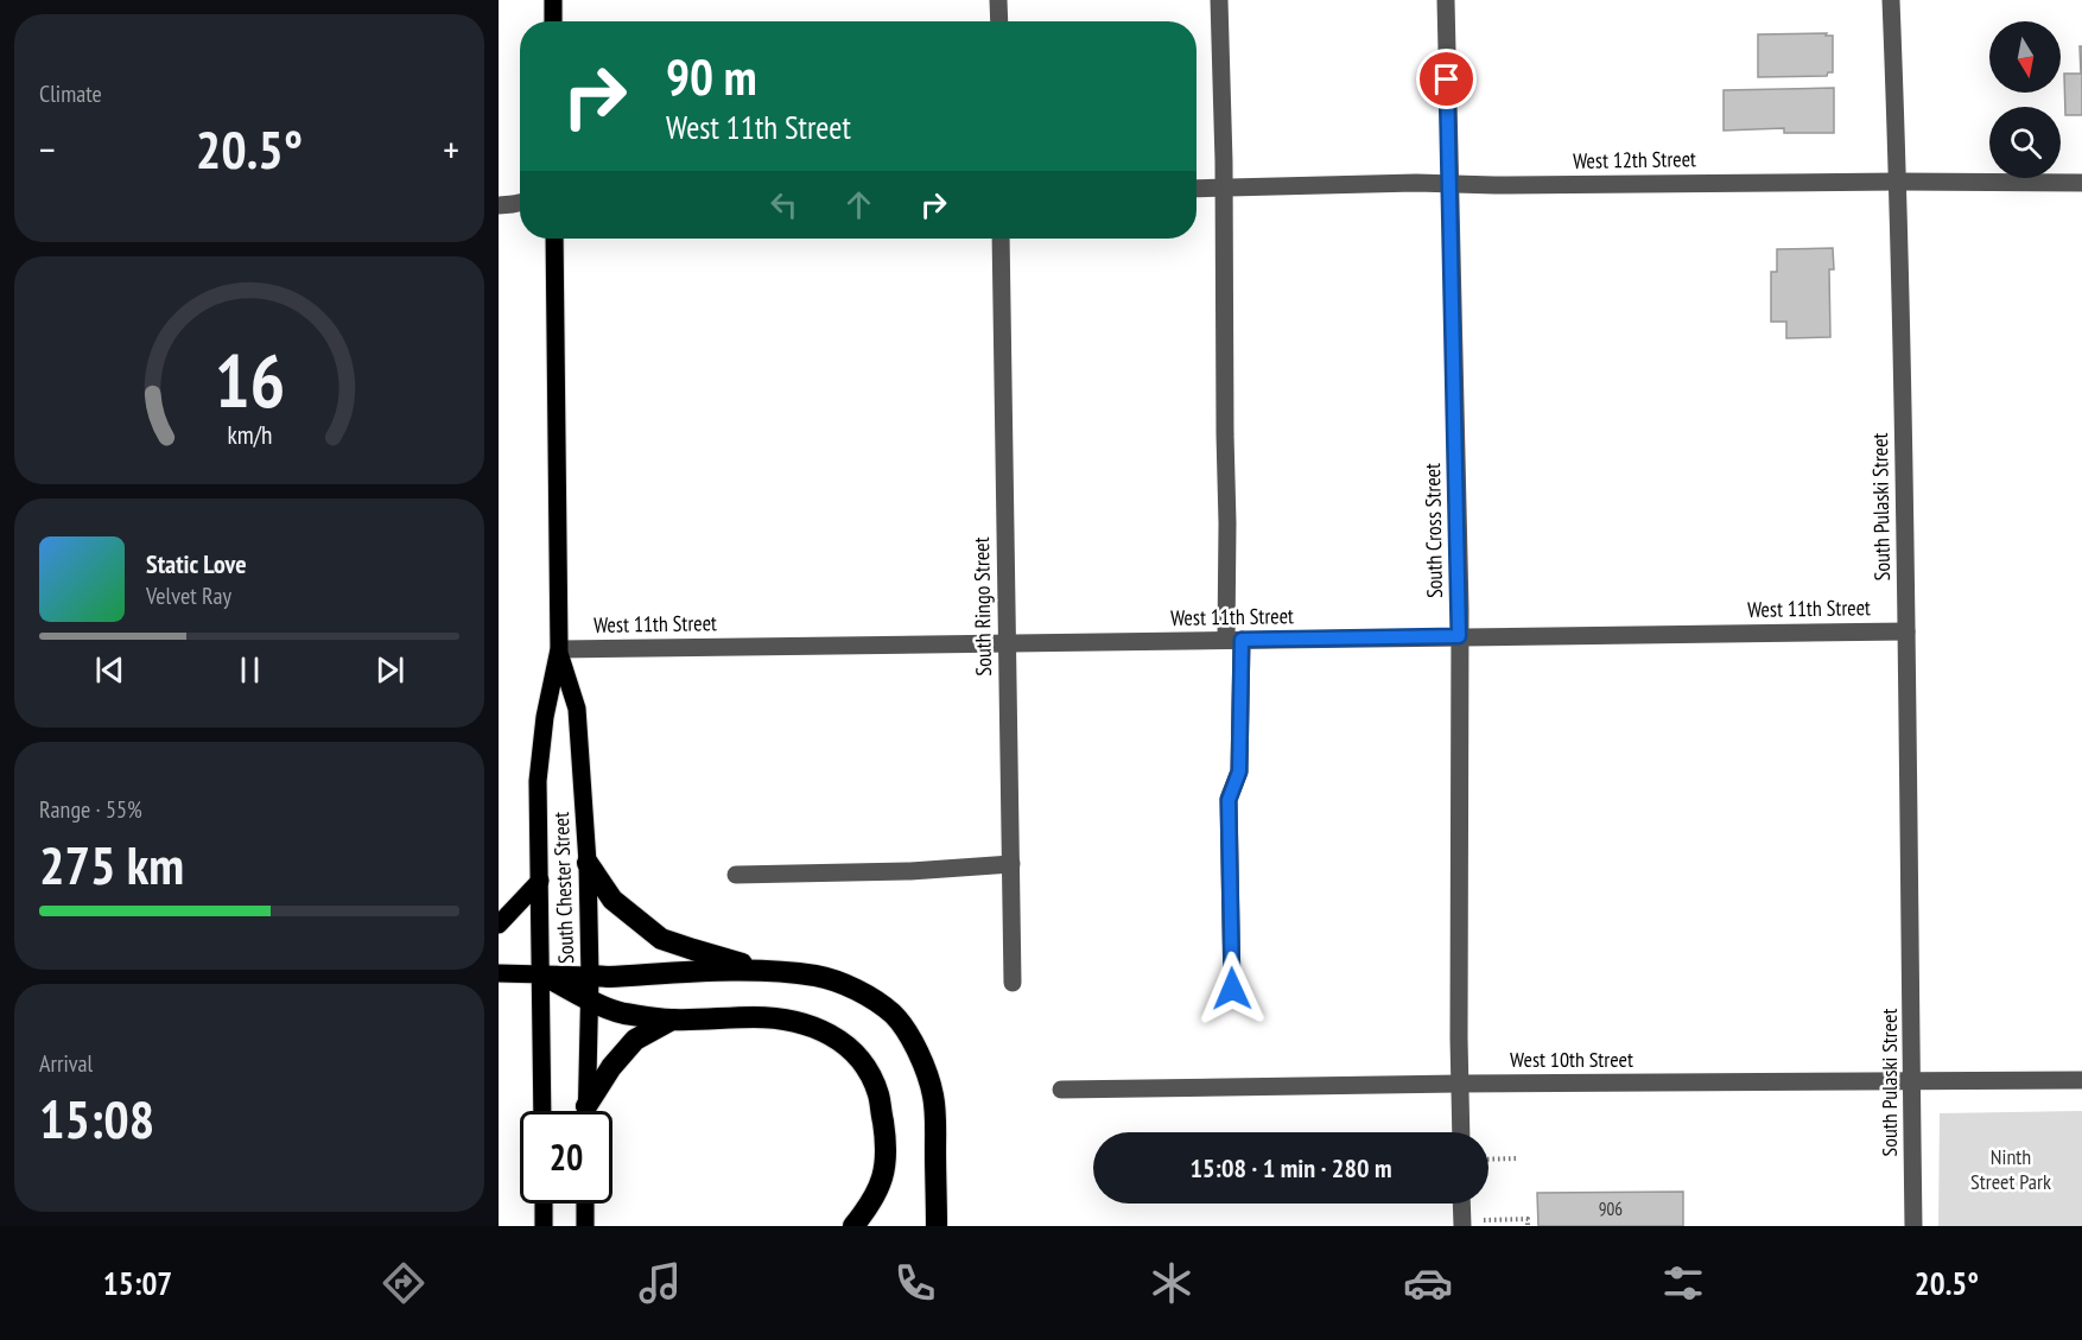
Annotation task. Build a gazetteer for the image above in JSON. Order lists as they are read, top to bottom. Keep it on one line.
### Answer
{"streets":{"main road":["South Chester Street"],"street":["West 12th Street","South Pulaski Street","South Cross Street","South Ringo Street","West 11th Street","West 10th Street"]},"crossings":[["West 12th Street","South Pulaski Street"],["West 12th Street","South Cross Street"],["South Pulaski Street","West 11th Street"],["South Pulaski Street","West 10th Street"],["South Cross Street","West 11th Street"],["South Cross Street","West 10th Street"],["South Ringo Street","West 11th Street"],["West 11th Street","South Chester Street"]],"parks":["Ninth Street Park"],"house_numbers":["906"],"north":"bottom","page":{"tile":["Climate",["Range · 55%","275 km"],["Arrival","15:08"]],"turn":["90 m","West 11th Street"],"heat":["−","20.5°","+"],"song":["Static Love","Velvet Ray"],"limit":"20","trip":"15:08 · 1 min · 280 m","tabs":["15:07","20.5°"],"gauge":["16","km/h"]}}
